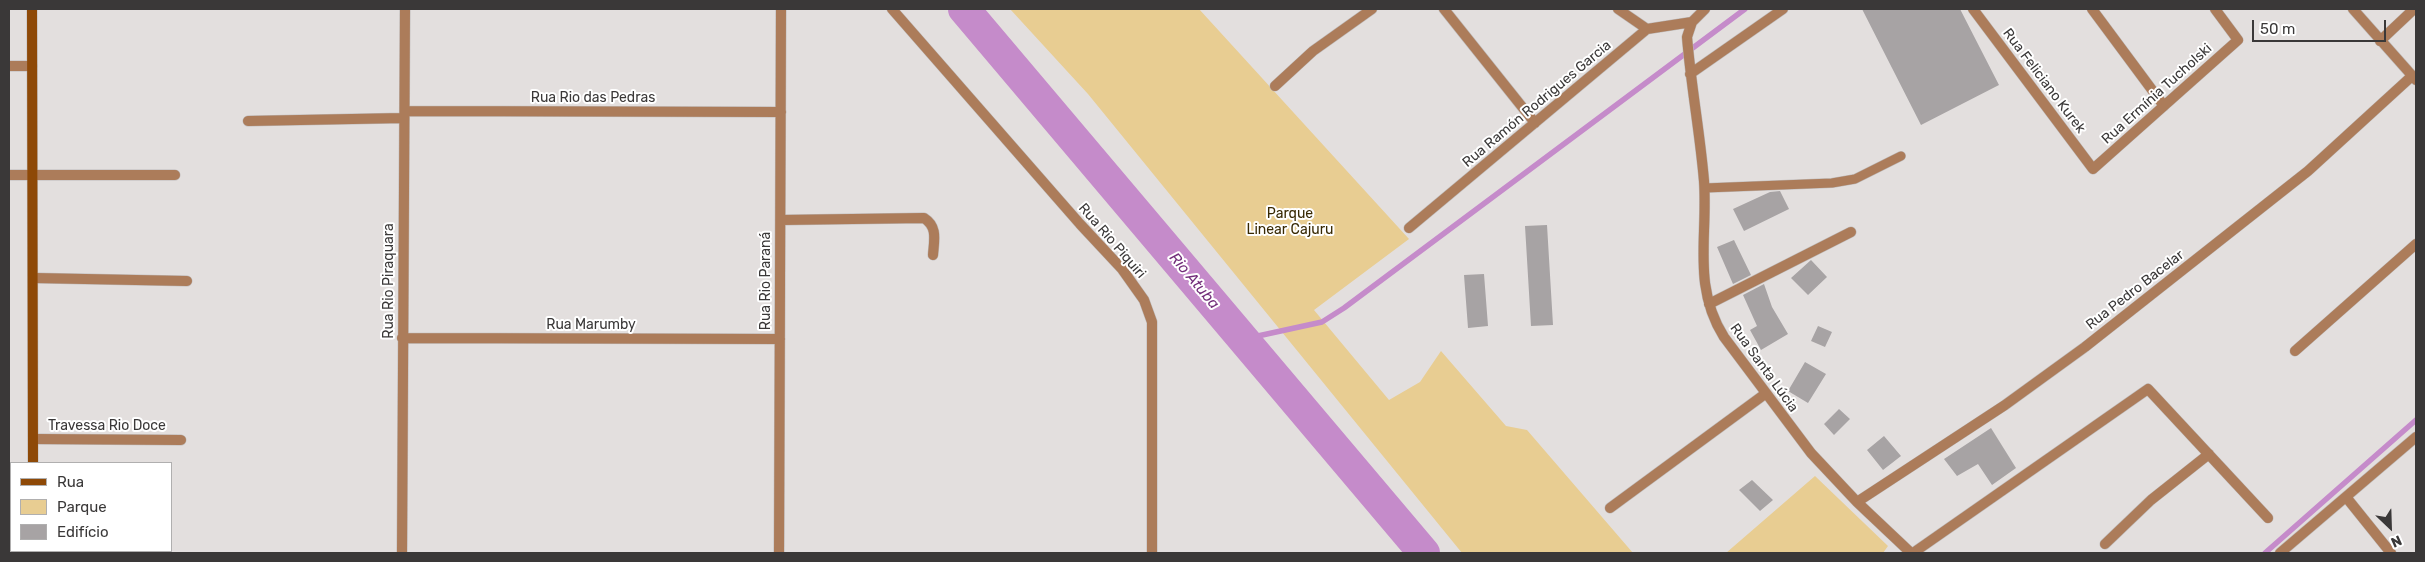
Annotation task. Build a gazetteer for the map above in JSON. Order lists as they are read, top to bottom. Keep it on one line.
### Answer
{"streets":{"street":["Rua Feliciano Kurek","Rua Ermínia Tucholski","Rua Rio das Pedras","Rua Ramón Rodrigues Garcia","Rua Rio Piquiri","Rua Rio Piraquara","Rua Rio Paraná","Rua Pedro Bacelar","Rua Marumby","Rua Santa Lúcia","Travessa Rio Doce"]},"crossings":[["Rua Feliciano Kurek","Rua Ermínia Tucholski"],["Rua Rio das Pedras","Rua Rio Piraquara"],["Rua Rio das Pedras","Rua Rio Paraná"],["Rua Ramón Rodrigues Garcia","Rua Santa Lúcia"],["Rua Rio Piraquara","Rua Marumby"],["Rua Rio Paraná","Rua Marumby"],["Rua Pedro Bacelar","Rua Santa Lúcia"]],"water":["Rio Atuba"],"parks":["Parque Linear Cajuru"],"legend":["Rua","Parque","Edifício"],"scale_bar":"50 m","north":"bottom right"}
